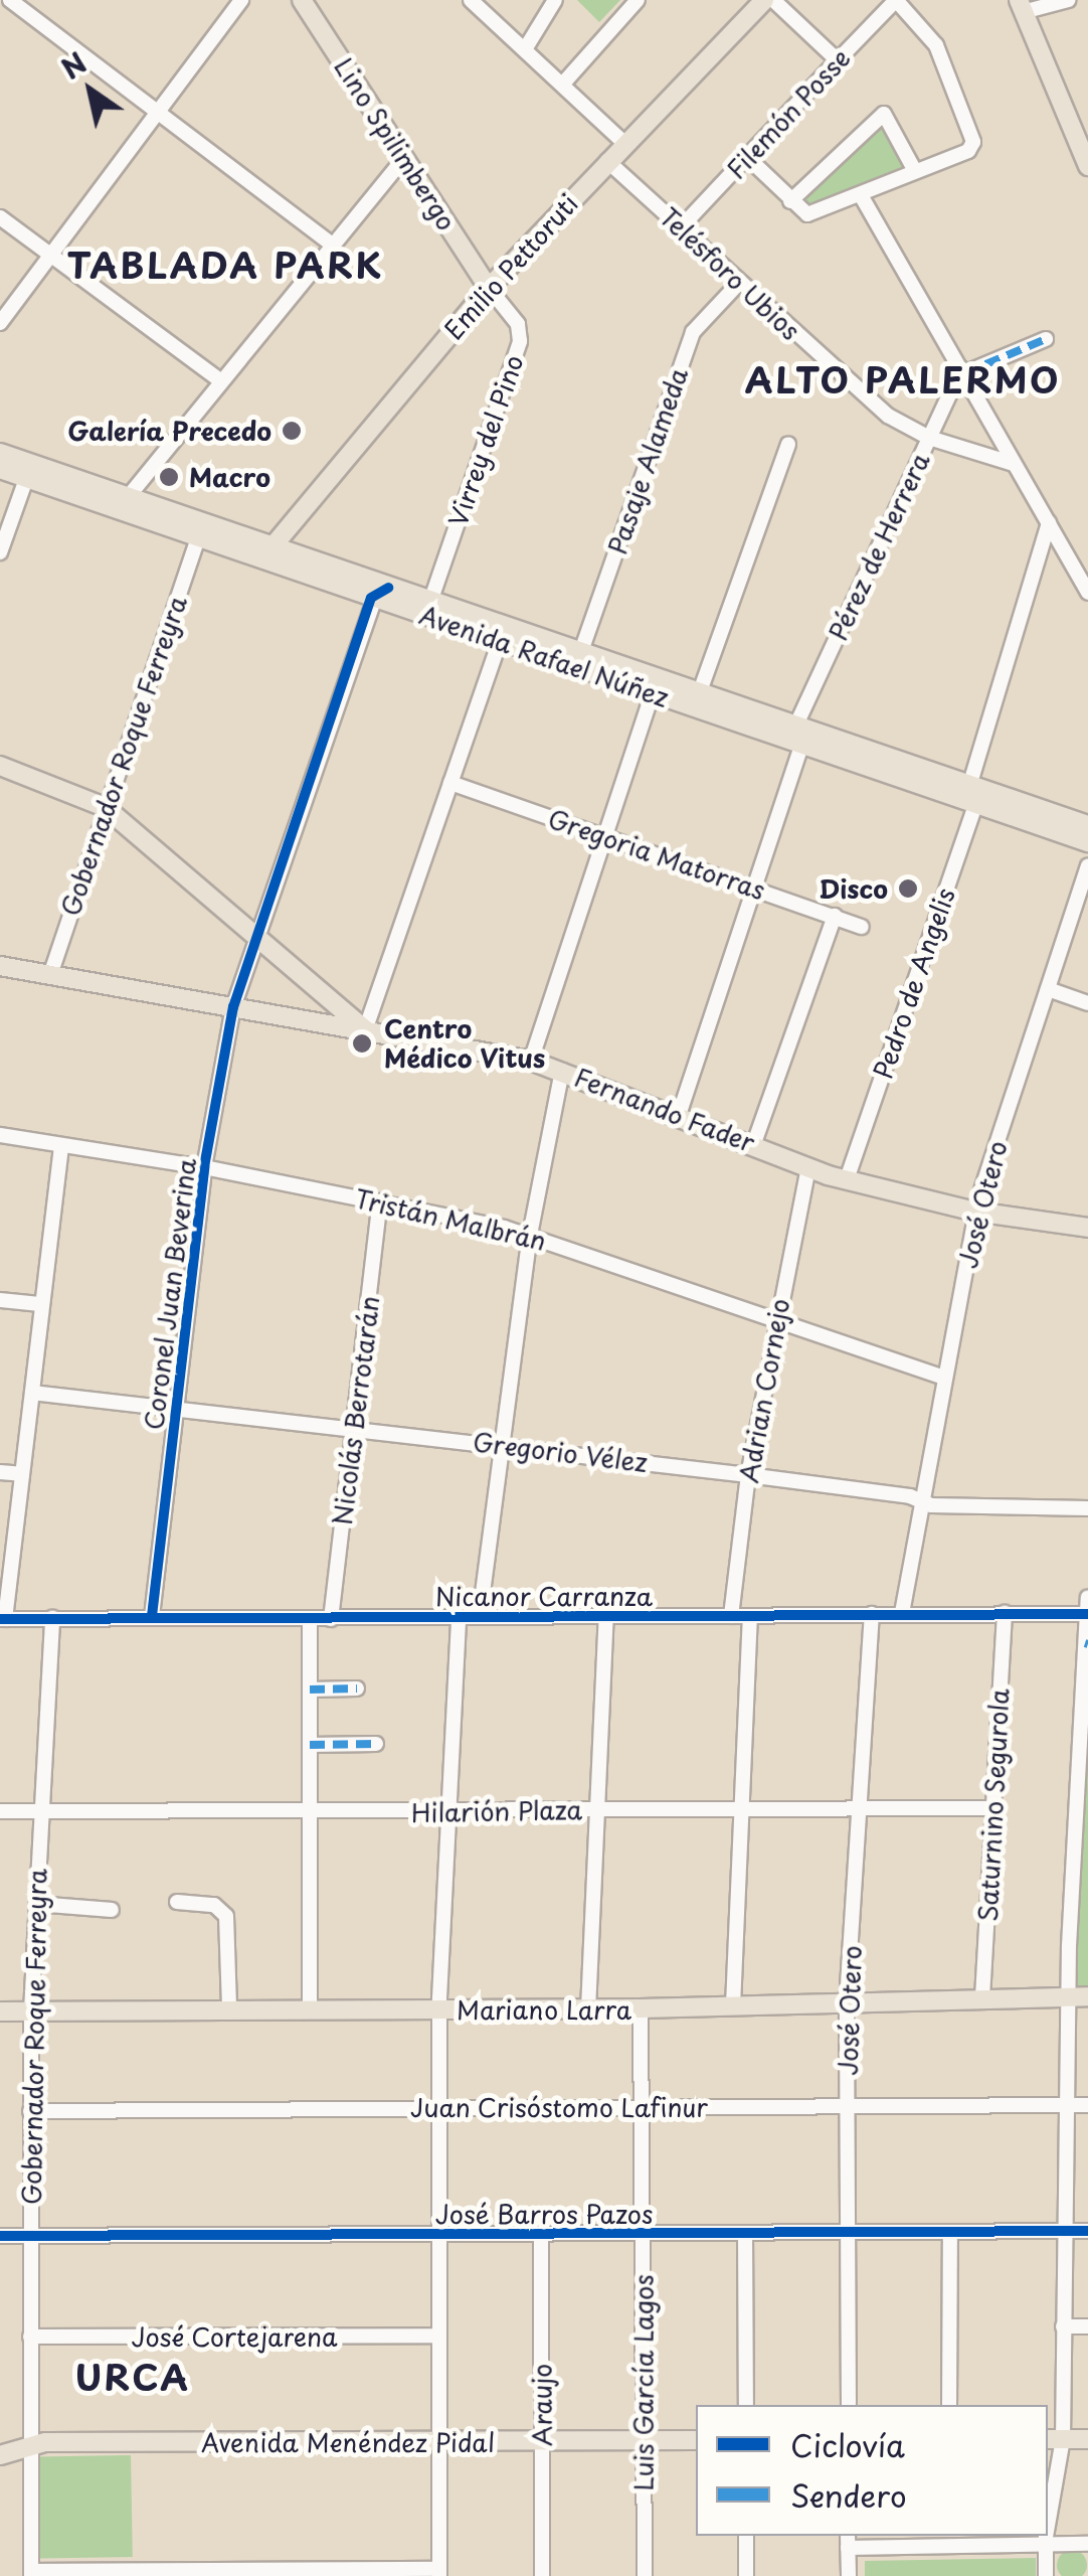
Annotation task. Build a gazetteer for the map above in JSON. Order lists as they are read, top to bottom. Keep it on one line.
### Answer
{"streets":{"main road":["Lino Spilimbergo","Emilio Pettoruti","Avenida Rafael Núñez","Fernando Fader","Mariano Larra","Avenida Menéndez Pidal"],"street":["Filemón Posse","Telésforo Ubios","Virrey del Pino","Pasaje Alameda","Pérez de Herrera","Gobernador Roque Ferreyra","Gregoria Matorras","Pedro de Angelis","José Otero","Tristán Malbrán","Coronel Juan Beverina","Adrian Cornejo","Nicolás Berrotarán","Gregorio Vélez","Nicanor Carranza","Saturnino Segurola","Hilarión Plaza","Juan Crisóstomo Lafinur","José Barros Pazos","José Cortejarena","Luis García Lagos","Araujo"]},"crossings":[["Filemón Posse","Telésforo Ubios"],["Lino Spilimbergo","Emilio Pettoruti"],["Lino Spilimbergo","Virrey del Pino"],["Emilio Pettoruti","Telésforo Ubios"],["Emilio Pettoruti","Virrey del Pino"],["Emilio Pettoruti","Avenida Rafael Núñez"],["Telésforo Ubios","Pasaje Alameda"],["Telésforo Ubios","Pérez de Herrera"],["Virrey del Pino","Avenida Rafael Núñez"],["Pasaje Alameda","Avenida Rafael Núñez"],["Pérez de Herrera","Avenida Rafael Núñez"],["Avenida Rafael Núñez","Gobernador Roque Ferreyra"],["Avenida Rafael Núñez","Pedro de Angelis"],["Avenida Rafael Núñez","Coronel Juan Beverina"],["Gobernador Roque Ferreyra","Fernando Fader"],["Gobernador Roque Ferreyra","Nicanor Carranza"],["Gobernador Roque Ferreyra","Hilarión Plaza"],["Gobernador Roque Ferreyra","Mariano Larra"],["Gobernador Roque Ferreyra","Juan Crisóstomo Lafinur"],["Gobernador Roque Ferreyra","José Barros Pazos"],["Gobernador Roque Ferreyra","José Cortejarena"],["Gobernador Roque Ferreyra","Avenida Menéndez Pidal"],["Pedro de Angelis","Fernando Fader"],["Fernando Fader","José Otero"],["Fernando Fader","Coronel Juan Beverina"],["Fernando Fader","Adrian Cornejo"],["José Otero","Tristán Malbrán"],["José Otero","Gregorio Vélez"],["José Otero","Nicanor Carranza"],["José Otero","Hilarión Plaza"],["José Otero","Mariano Larra"],["José Otero","Juan Crisóstomo Lafinur"],["José Otero","José Barros Pazos"],["Tristán Malbrán","Coronel Juan Beverina"],["Tristán Malbrán","Adrian Cornejo"],["Tristán Malbrán","Nicolás Berrotarán"],["Coronel Juan Beverina","Gregorio Vélez"],["Coronel Juan Beverina","Nicanor Carranza"],["Adrian Cornejo","Gregorio Vélez"],["Adrian Cornejo","Nicanor Carranza"],["Nicolás Berrotarán","Gregorio Vélez"],["Nicolás Berrotarán","Nicanor Carranza"],["Nicanor Carranza","Saturnino Segurola"],["Saturnino Segurola","Hilarión Plaza"],["Saturnino Segurola","Mariano Larra"],["Mariano Larra","Luis García Lagos"],["Juan Crisóstomo Lafinur","Luis García Lagos"],["José Barros Pazos","Luis García Lagos"],["José Barros Pazos","Araujo"],["Luis García Lagos","Avenida Menéndez Pidal"],["Araujo","Avenida Menéndez Pidal"]],"districts":["TABLADA PARK","ALTO PALERMO","URCA"],"places":["Galería Precedo","Macro","Disco","Centro Médico Vitus"],"legend":["Ciclovía","Sendero"],"north":"top left"}
